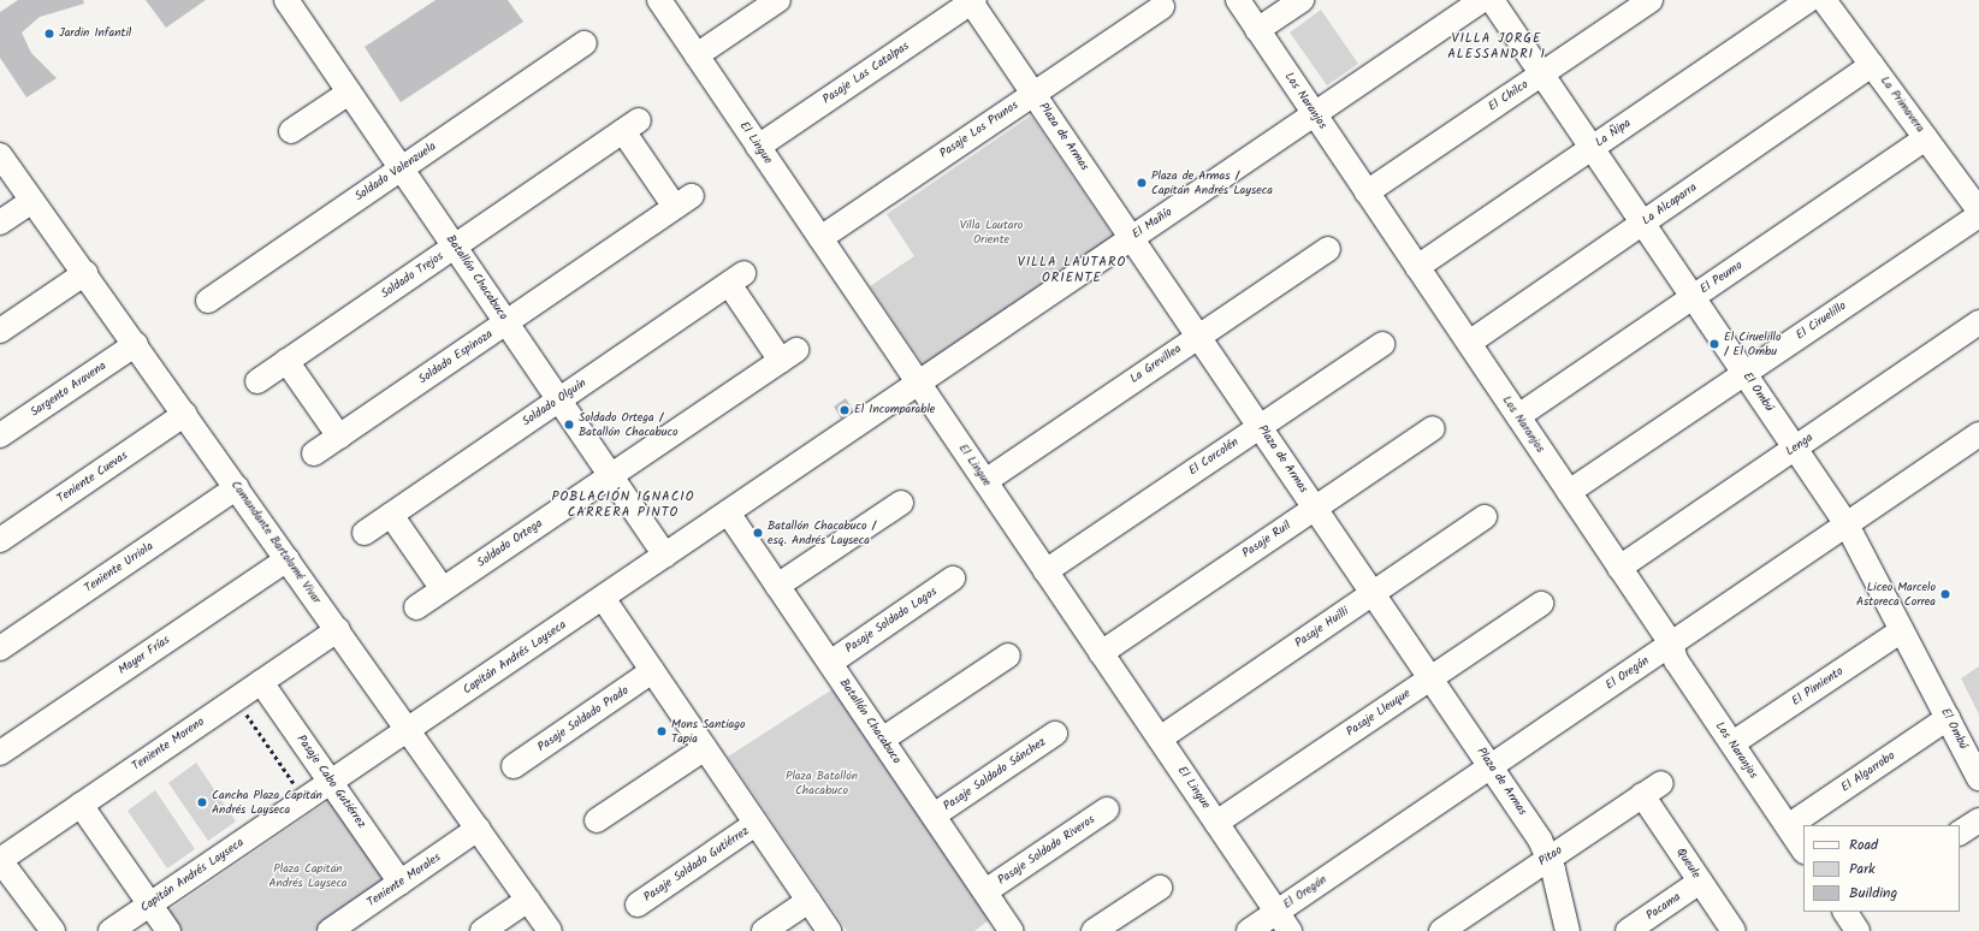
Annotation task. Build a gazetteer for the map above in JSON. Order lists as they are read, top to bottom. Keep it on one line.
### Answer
{"streets":{"street":["Pasaje Las Catalpas","El Chilco","Los Naranjos","La Primavera","Pasaje Los Prunos","La Ñipa","Plaza de Armas","El Lingue","Soldado Valenzuela","La Alcaparra","El Mañío","Soldado Trejos","Batallón Chacabuco","El Peumo","El Ciruelillo","Soldado Espinoza","La Grevillea","Sargento Aravena","El Ombú","Soldado Olguín","Lenga","El Corcolén","Teniente Cuevas","Pasaje Ruil","Comandante Bartolomé Vivar","Soldado Ortega","Teniente Urriola","Pasaje Soldado Lagos","Pasaje Huilli","Mayor Frías","Capitán Andrés Layseca","El Oregón","El Pimiento","Pasaje Lleuque","Pasaje Soldado Prado","Teniente Moreno","El Algarrobo","Pasaje Saldado Sánchez","Pasaje Cabo Gutiérrez","Pasaje Soldado Riveros","Pitao","Queule","Pasaje Soldado Gutiérrez","Teniente Morales","Pacama"]},"crossings":[["Pasaje Las Catalpas","Plaza de Armas"],["Pasaje Las Catalpas","El Lingue"],["El Chilco","Los Naranjos"],["El Chilco","El Ombú"],["Los Naranjos","La Ñipa"],["Los Naranjos","La Alcaparra"],["Los Naranjos","El Mañío"],["Los Naranjos","El Peumo"],["Los Naranjos","El Ciruelillo"],["Los Naranjos","Lenga"],["Los Naranjos","El Oregón"],["Los Naranjos","El Pimiento"],["Los Naranjos","El Algarrobo"],["La Primavera","La Alcaparra"],["La Primavera","El Peumo"],["Pasaje Los Prunos","Plaza de Armas"],["Pasaje Los Prunos","El Lingue"],["La Ñipa","El Ombú"],["Plaza de Armas","El Mañío"],["Plaza de Armas","La Grevillea"],["Plaza de Armas","El Corcolén"],["Plaza de Armas","Pasaje Ruil"],["Plaza de Armas","Pasaje Huilli"],["Plaza de Armas","El Oregón"],["Plaza de Armas","Pasaje Lleuque"],["Plaza de Armas","Pitao"],["El Lingue","El Mañío"],["El Lingue","La Grevillea"],["El Lingue","El Corcolén"],["El Lingue","Pasaje Ruil"],["El Lingue","Pasaje Huilli"],["El Lingue","Capitán Andrés Layseca"],["El Lingue","El Oregón"],["El Lingue","Pasaje Lleuque"],["Soldado Valenzuela","Batallón Chacabuco"],["La Alcaparra","El Ombú"],["El Mañío","Capitán Andrés Layseca"],["Soldado Trejos","Batallón Chacabuco"],["Soldado Trejos","Soldado Espinoza"],["Batallón Chacabuco","Soldado Espinoza"],["Batallón Chacabuco","Soldado Olguín"],["Batallón Chacabuco","Soldado Ortega"],["Batallón Chacabuco","Pasaje Soldado Lagos"],["Batallón Chacabuco","Capitán Andrés Layseca"],["Batallón Chacabuco","Pasaje Saldado Sánchez"],["Batallón Chacabuco","Pasaje Soldado Riveros"],["El Peumo","El Ombú"],["El Ciruelillo","El Ombú"],["Sargento Aravena","Comandante Bartolomé Vivar"],["El Ombú","Lenga"],["El Ombú","El Oregón"],["El Ombú","El Pimiento"],["El Ombú","El Algarrobo"],["Soldado Olguín","Soldado Ortega"],["Teniente Cuevas","Comandante Bartolomé Vivar"],["Comandante Bartolomé Vivar","Teniente Urriola"],["Comandante Bartolomé Vivar","Mayor Frías"],["Comandante Bartolomé Vivar","Capitán Andrés Layseca"],["Comandante Bartolomé Vivar","Teniente Moreno"],["Comandante Bartolomé Vivar","Teniente Morales"],["Capitán Andrés Layseca","Pasaje Cabo Gutiérrez"],["Teniente Moreno","Pasaje Cabo Gutiérrez"],["Pasaje Cabo Gutiérrez","Teniente Morales"],["Pitao","Queule"],["Queule","Pacama"]],"districts":["VILLA JORGE ALESSANDRI I","VILLA LAUTARO ORIENTE","POBLACIÓN IGNACIO CARRERA PINTO"],"parks":["Villa Lautaro Oriente","Plaza Batallón Chacabuco","Plaza Capitán Andrés Layseca"],"places":["Jardin Infantil","Plaza de Armas / Capitán Andrés Layseca","El Ciruelillo / El Ombu","El Incomparable","Soldado Ortega / Batallón Chacabuco","Batallón Chacabuco / esq. Andrés Layseca","Liceo Marcelo Astoreca Correa","Mons Santiago Tapia","Cancha Plaza Capitán Andrés Layseca"],"legend":["Road","Park","Building"]}
